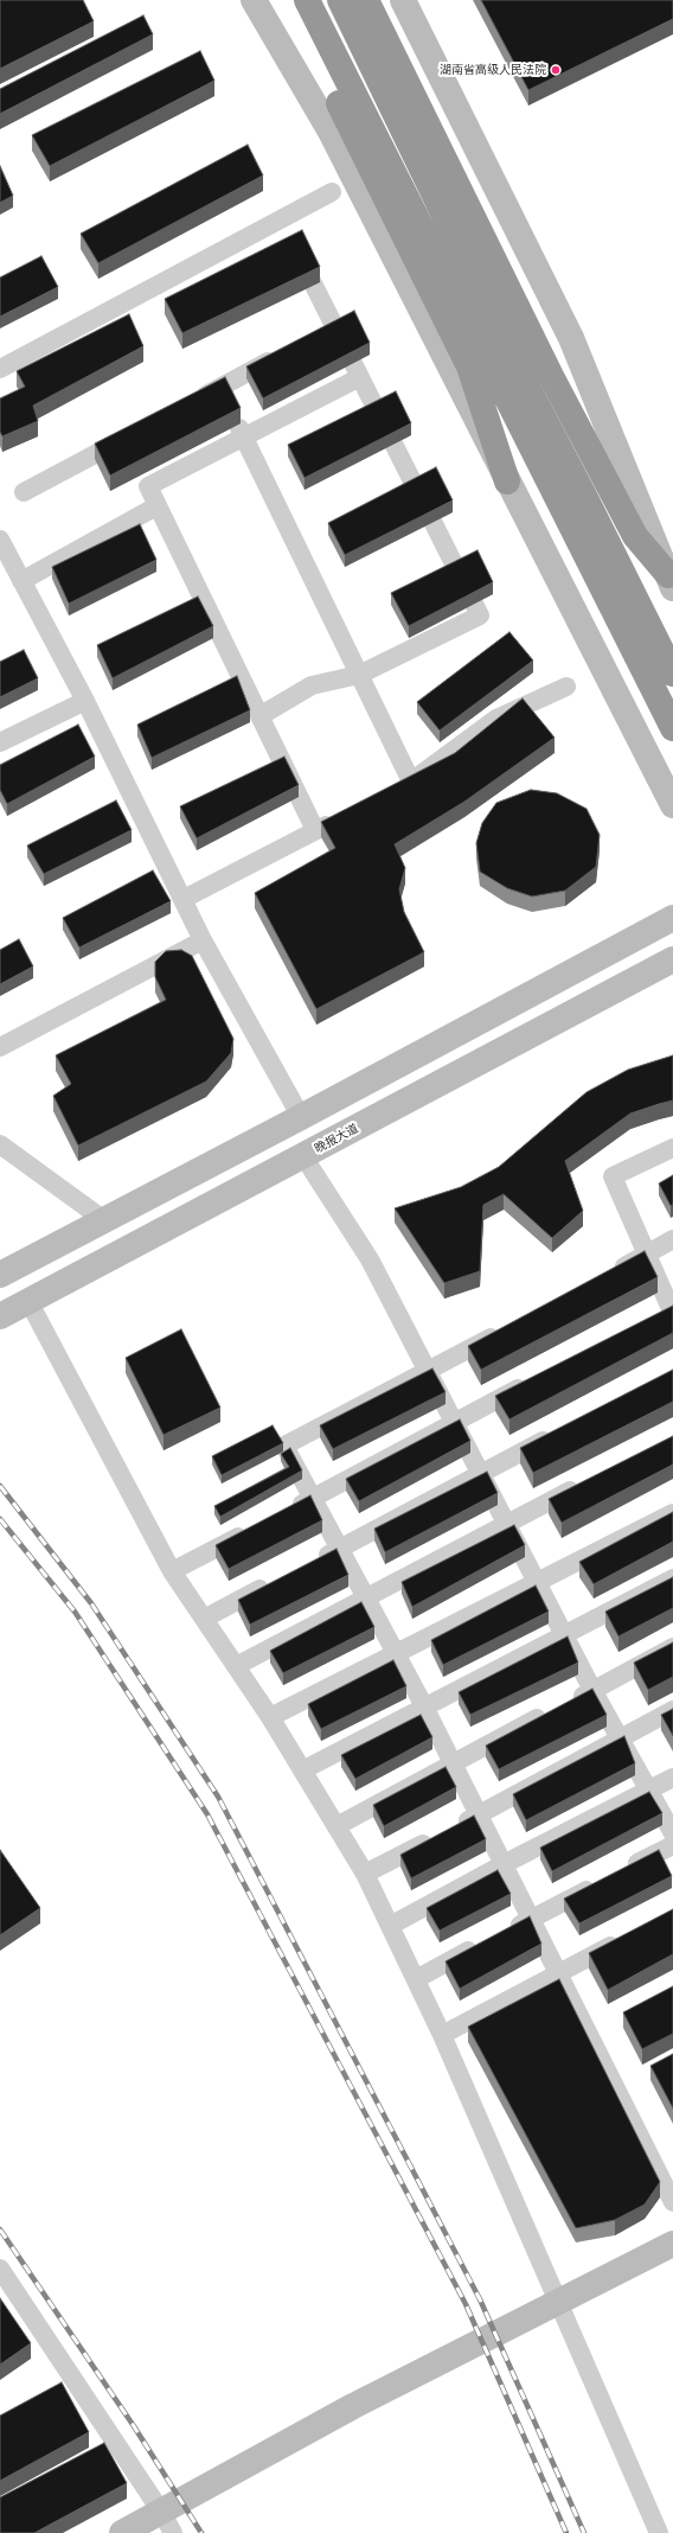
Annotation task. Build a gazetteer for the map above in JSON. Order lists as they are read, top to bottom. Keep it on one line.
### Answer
{"streets":{"main road":["晚报大道"]},"places":["湖南省高级人民法院"]}
